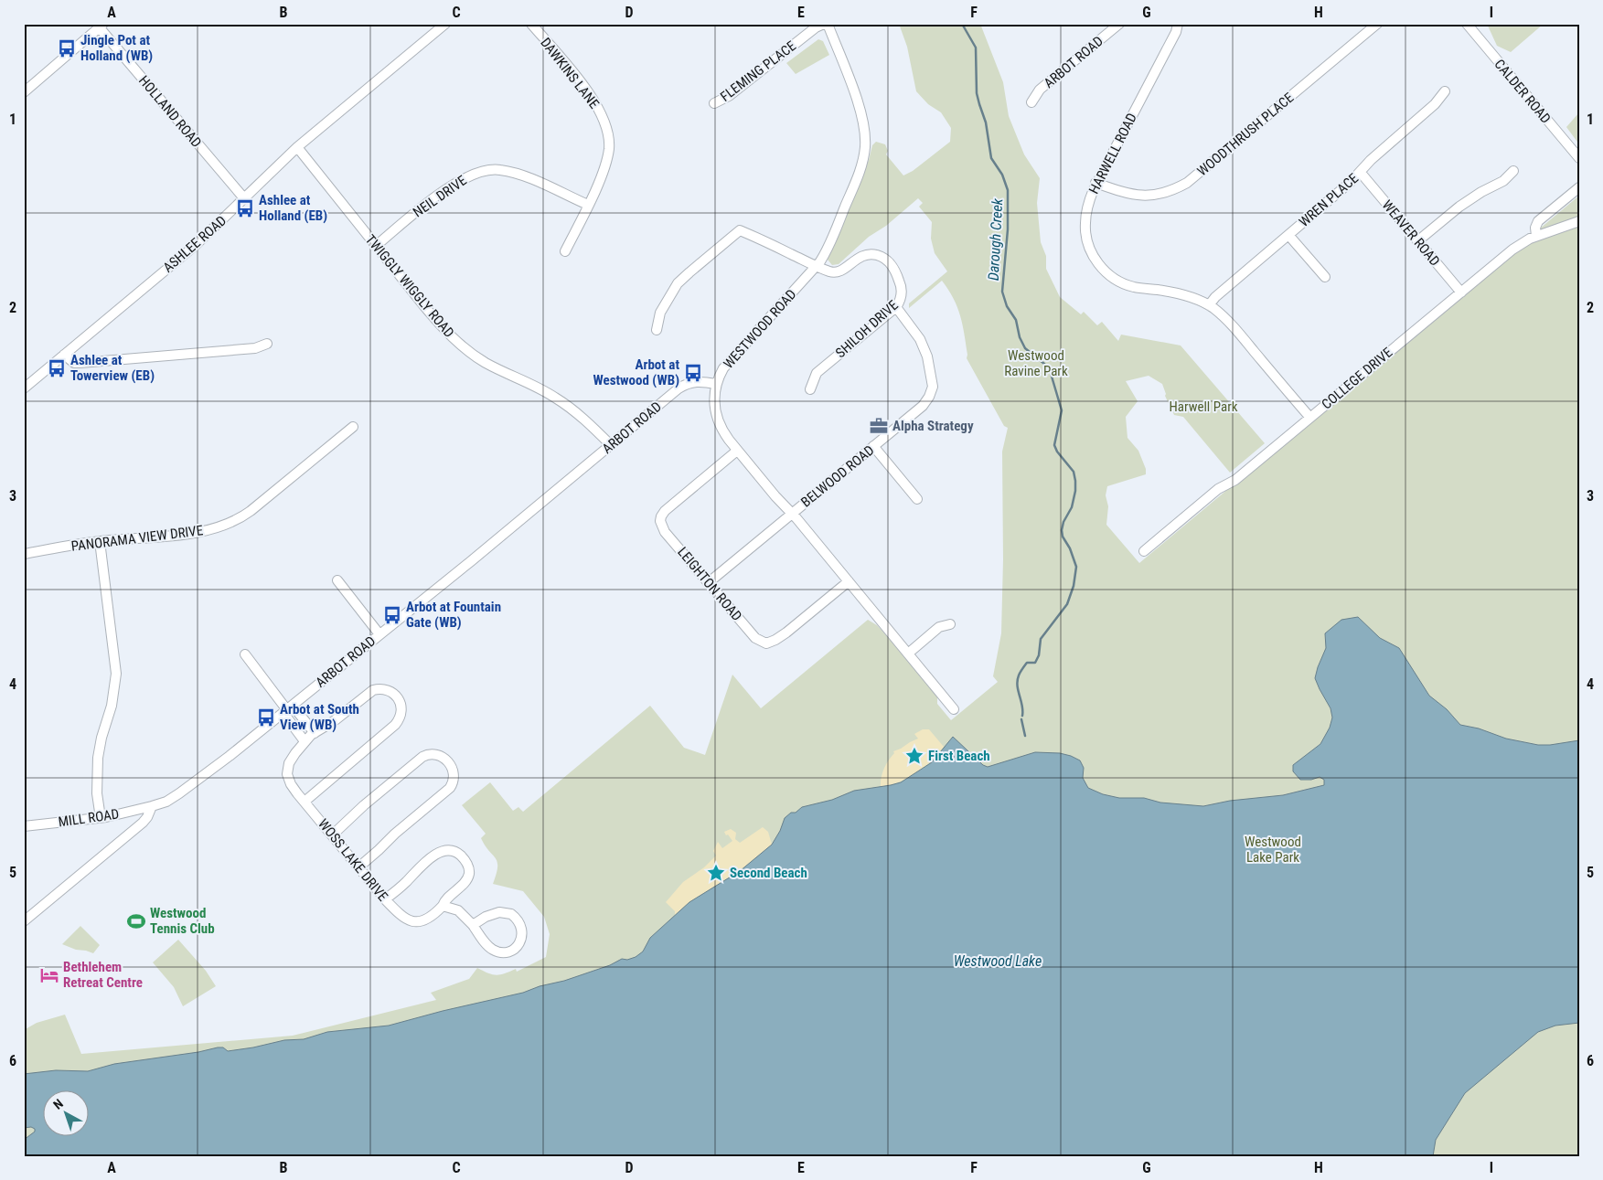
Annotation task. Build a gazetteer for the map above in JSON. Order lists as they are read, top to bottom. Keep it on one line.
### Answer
{"streets":{"street":["ARBOT ROAD","FLEMING PLACE","DAWKINS LANE","CALDER ROAD","HOLLAND ROAD","WOODTHRUSH PLACE","HARWELL ROAD","NEIL DRIVE","WREN PLACE","WEAVER ROAD","ASHLEE ROAD","TWIGGLY WIGGLY ROAD","WESTWOOD ROAD","SHILOH DRIVE","COLLEGE DRIVE","BELWOOD ROAD","PANORAMA VIEW DRIVE","LEIGHTON ROAD","MILL ROAD","WOSS LAKE DRIVE"]},"crossings":[["ARBOT ROAD","TWIGGLY WIGGLY ROAD"],["ARBOT ROAD","WESTWOOD ROAD"],["ARBOT ROAD","MILL ROAD"],["FLEMING PLACE","WESTWOOD ROAD"],["DAWKINS LANE","NEIL DRIVE"],["HOLLAND ROAD","ASHLEE ROAD"],["WOODTHRUSH PLACE","HARWELL ROAD"],["HARWELL ROAD","WREN PLACE"],["HARWELL ROAD","COLLEGE DRIVE"],["NEIL DRIVE","TWIGGLY WIGGLY ROAD"],["WREN PLACE","WEAVER ROAD"],["WEAVER ROAD","COLLEGE DRIVE"],["ASHLEE ROAD","TWIGGLY WIGGLY ROAD"],["WESTWOOD ROAD","SHILOH DRIVE"],["WESTWOOD ROAD","BELWOOD ROAD"],["WESTWOOD ROAD","LEIGHTON ROAD"],["SHILOH DRIVE","BELWOOD ROAD"],["BELWOOD ROAD","LEIGHTON ROAD"]],"water":["Darough Creek","Westwood Lake"],"parks":["Westwood Ravine Park","Harwell Park","Westwood Lake Park"],"places":{"bus stop":["Jingle Pot at Holland (WB)","Ashlee at Holland (EB)","Ashlee at Towerview (EB)","Arbot at Westwood (WB)","Arbot at Fountain Gate (WB)","Arbot at South View (WB)"],"office":["Alpha Strategy"],"place":["First Beach","Second Beach"],"sports":["Westwood Tennis Club"],"hotel":["Bethlehem Retreat Centre"]},"north":"top left","grid":{"columns":["A","B","C","D","E","F","G","H","I"],"rows":["1","2","3","4","5","6"]}}
